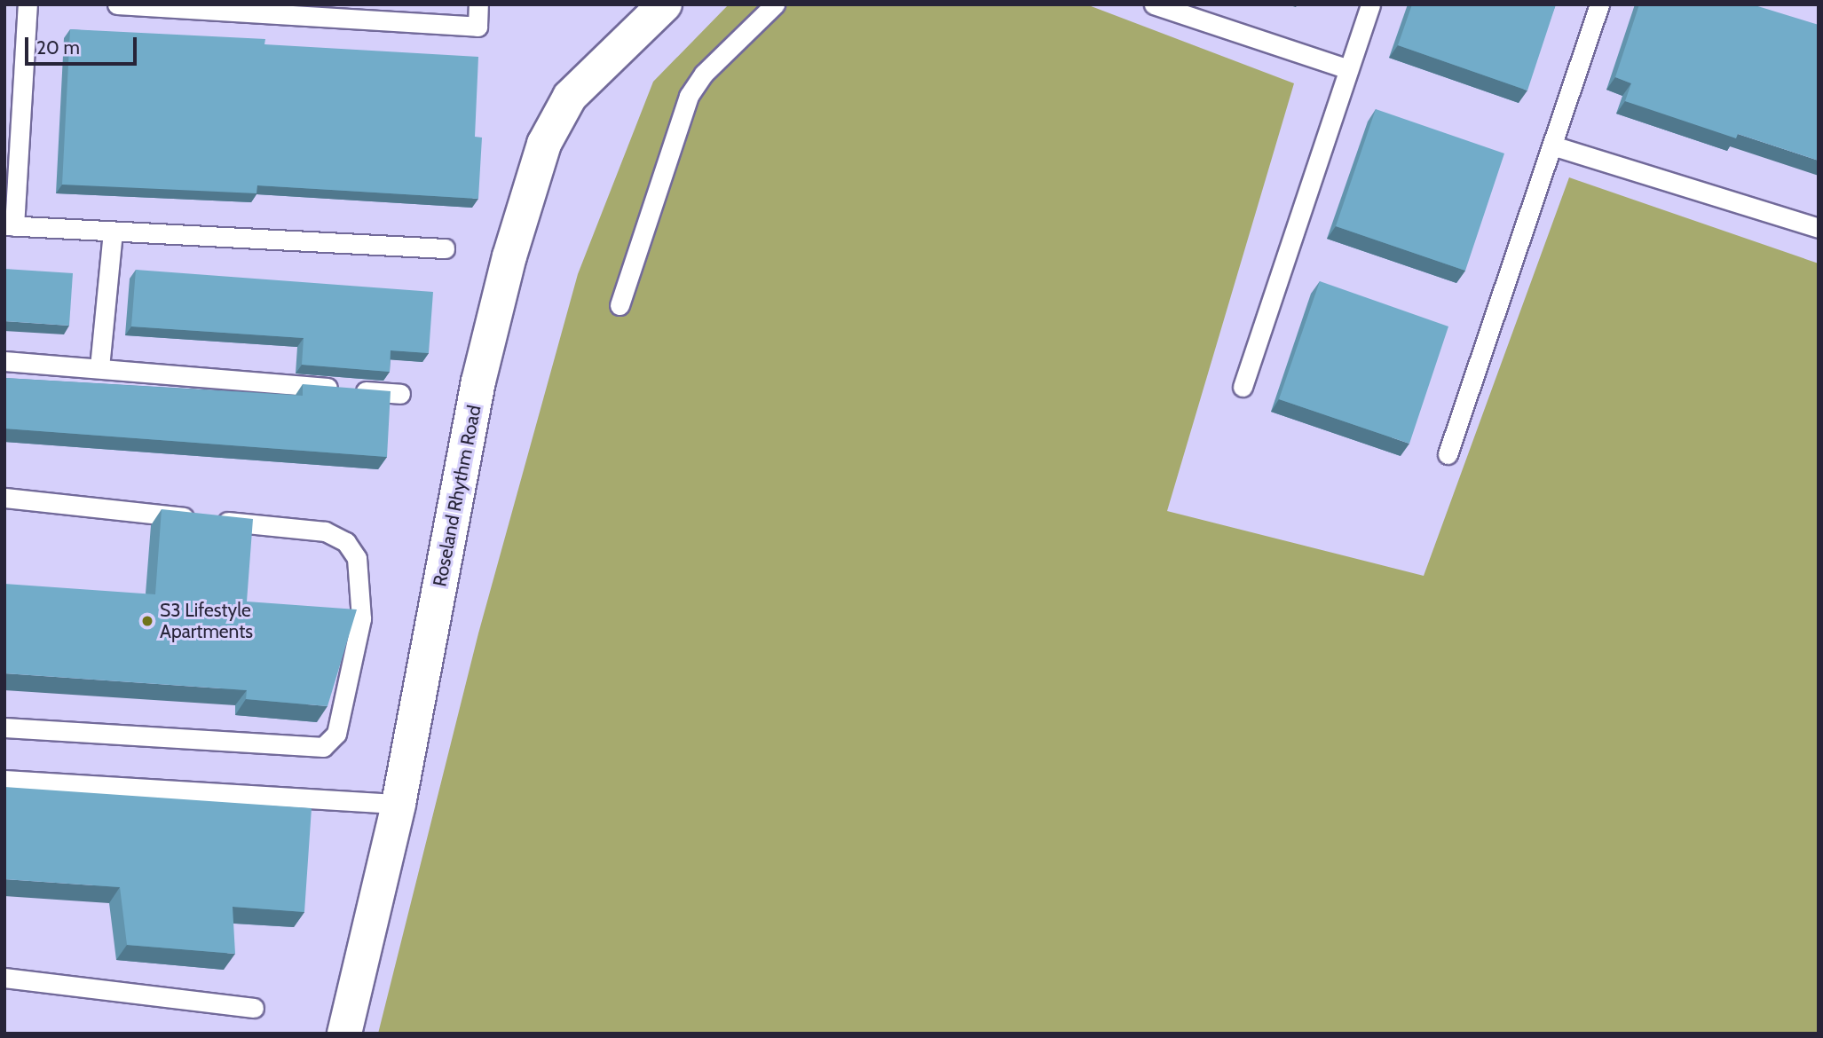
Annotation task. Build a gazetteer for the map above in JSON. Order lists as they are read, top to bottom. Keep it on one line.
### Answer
{"streets":{"street":["Roseland Rhythm Road"]},"places":["S3 Lifestyle Apartments"],"scale_bar":"20 m"}
